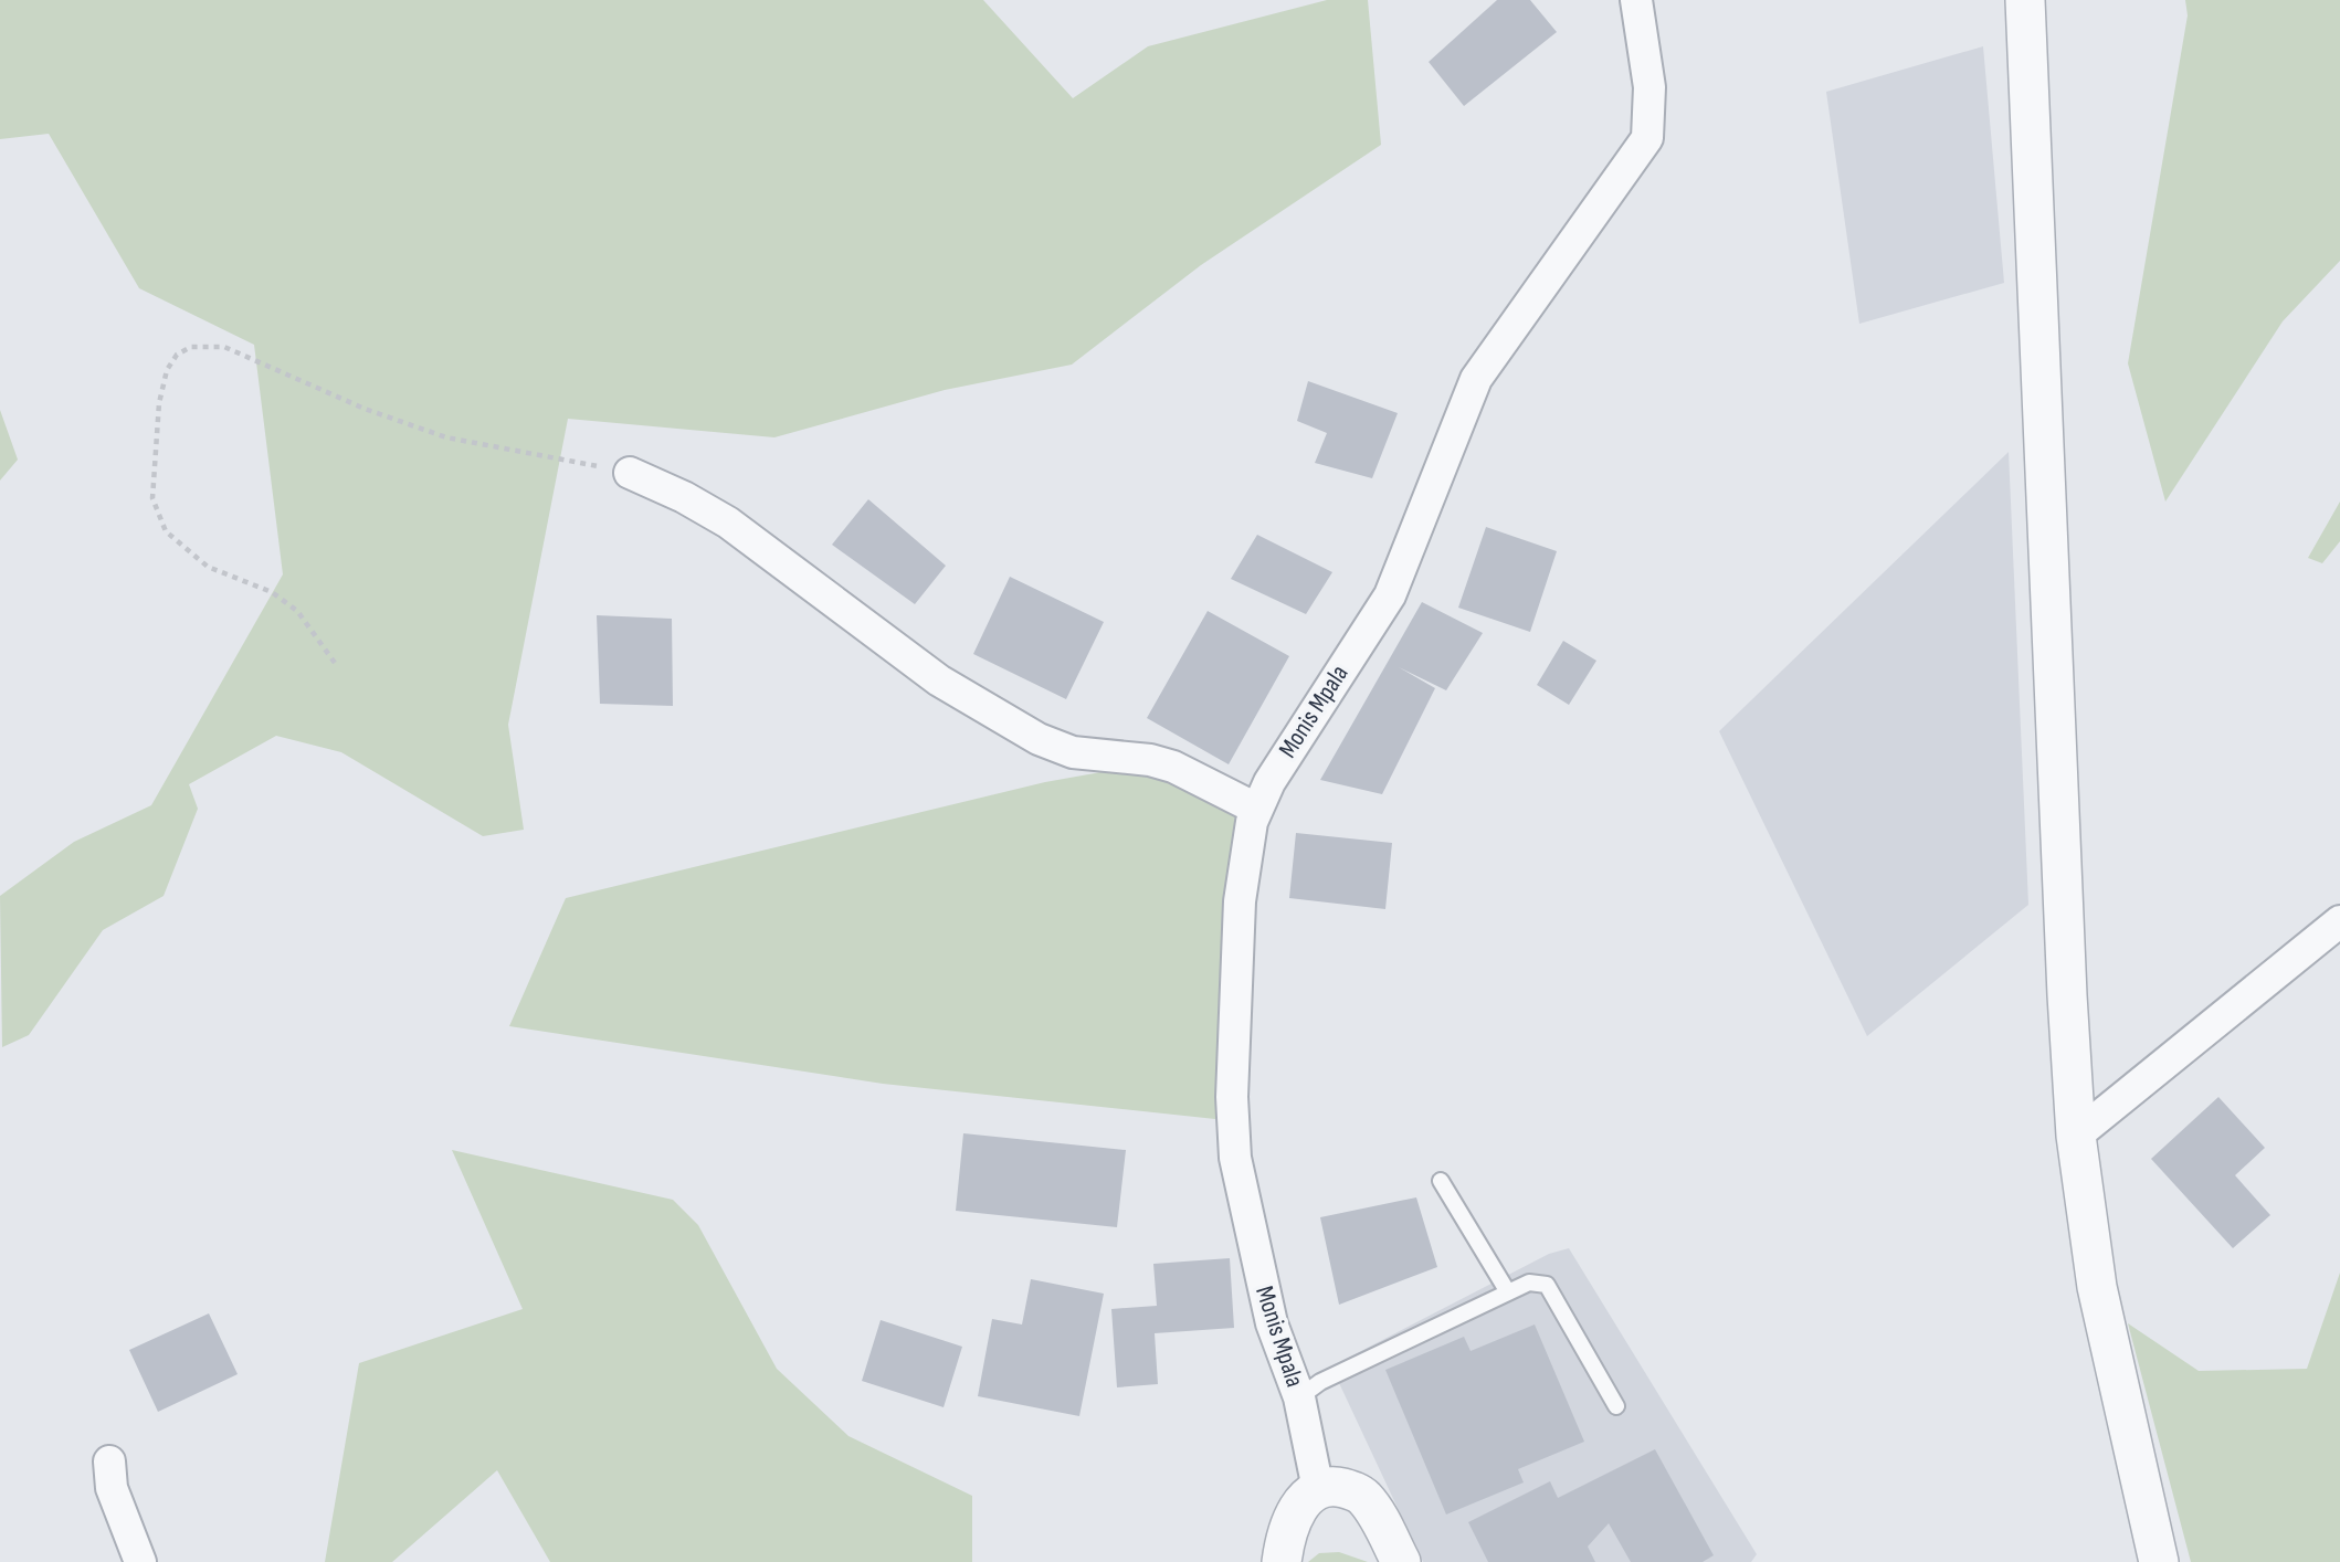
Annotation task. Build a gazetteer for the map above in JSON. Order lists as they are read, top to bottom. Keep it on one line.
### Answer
{"streets":{"street":["Monis Mpala"]}}
